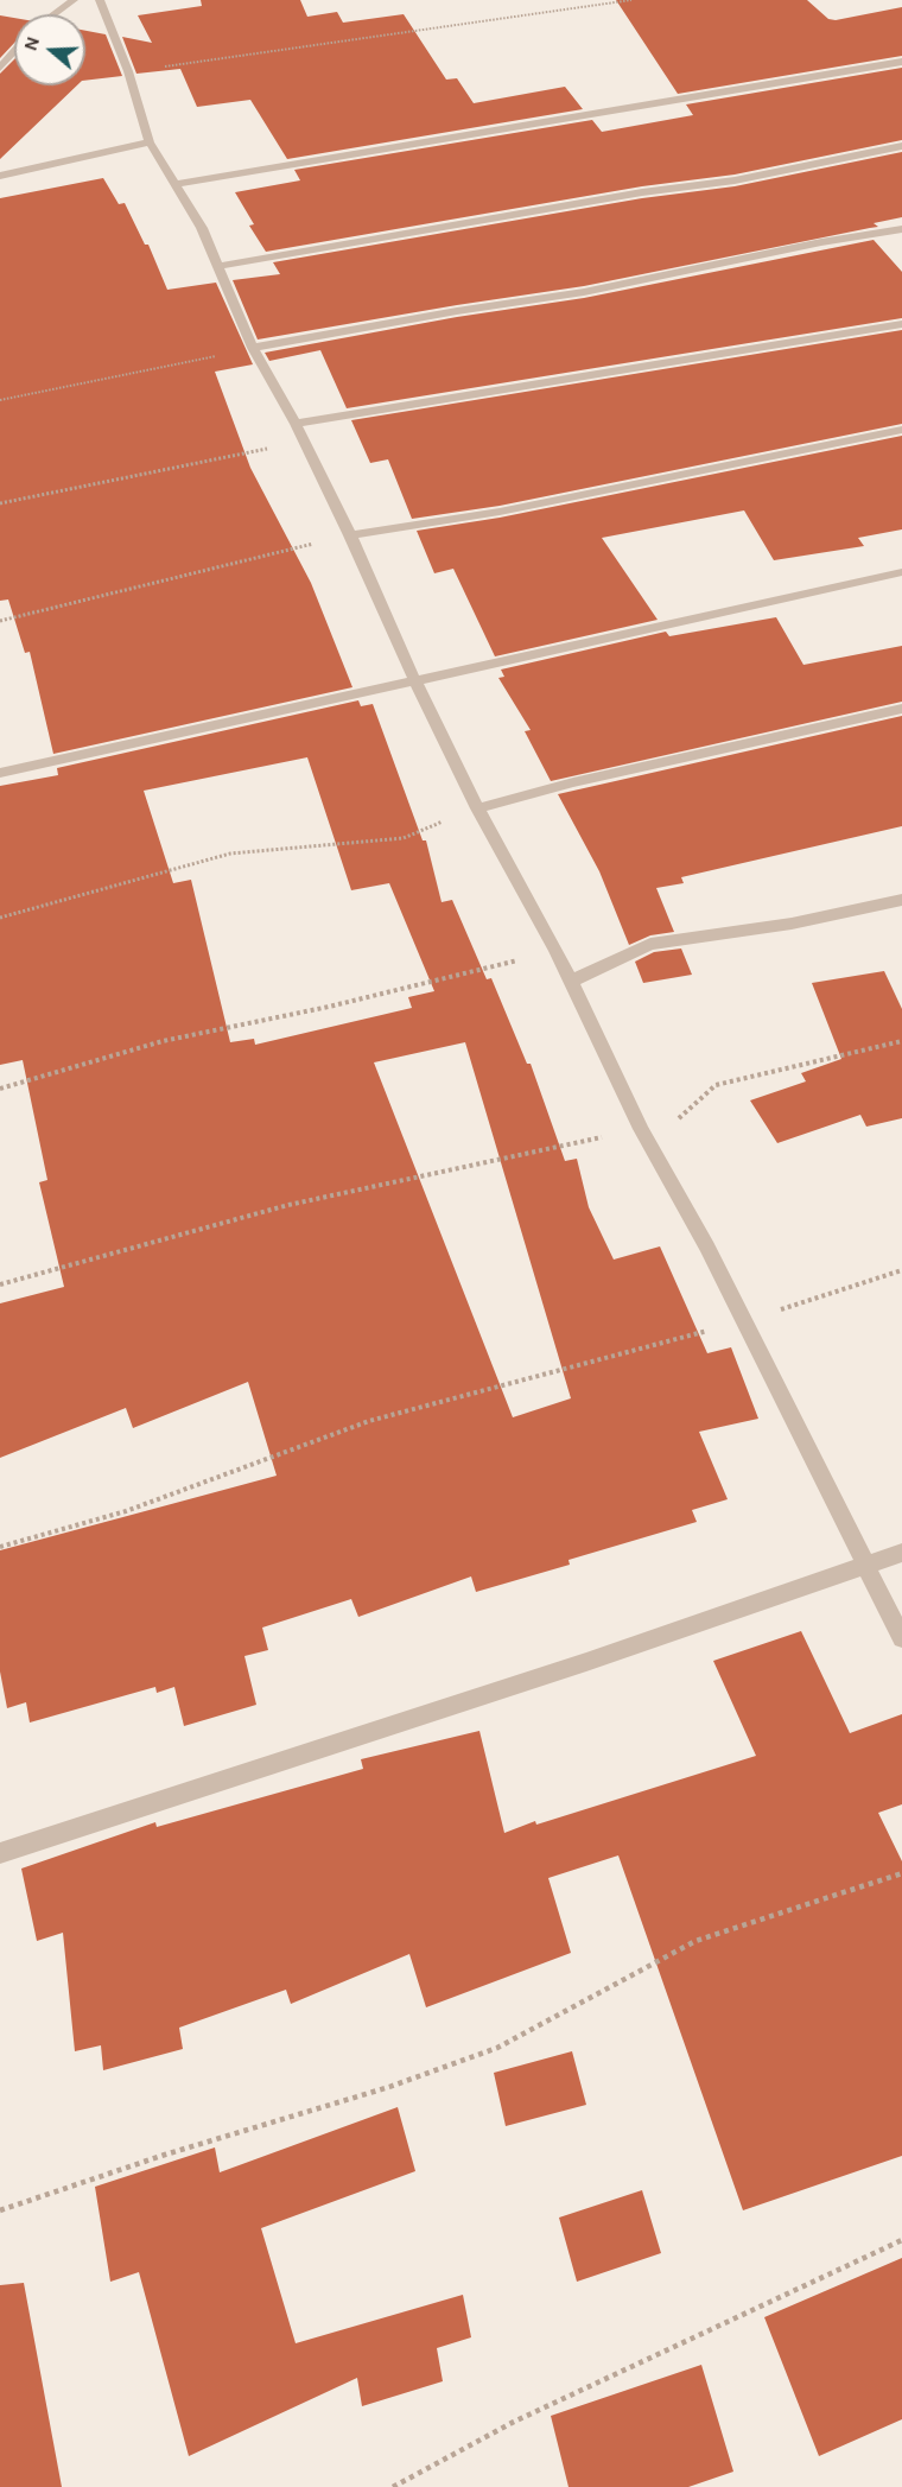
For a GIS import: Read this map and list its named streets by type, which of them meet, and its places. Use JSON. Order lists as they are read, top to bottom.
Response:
{
  "north": "left"
}
